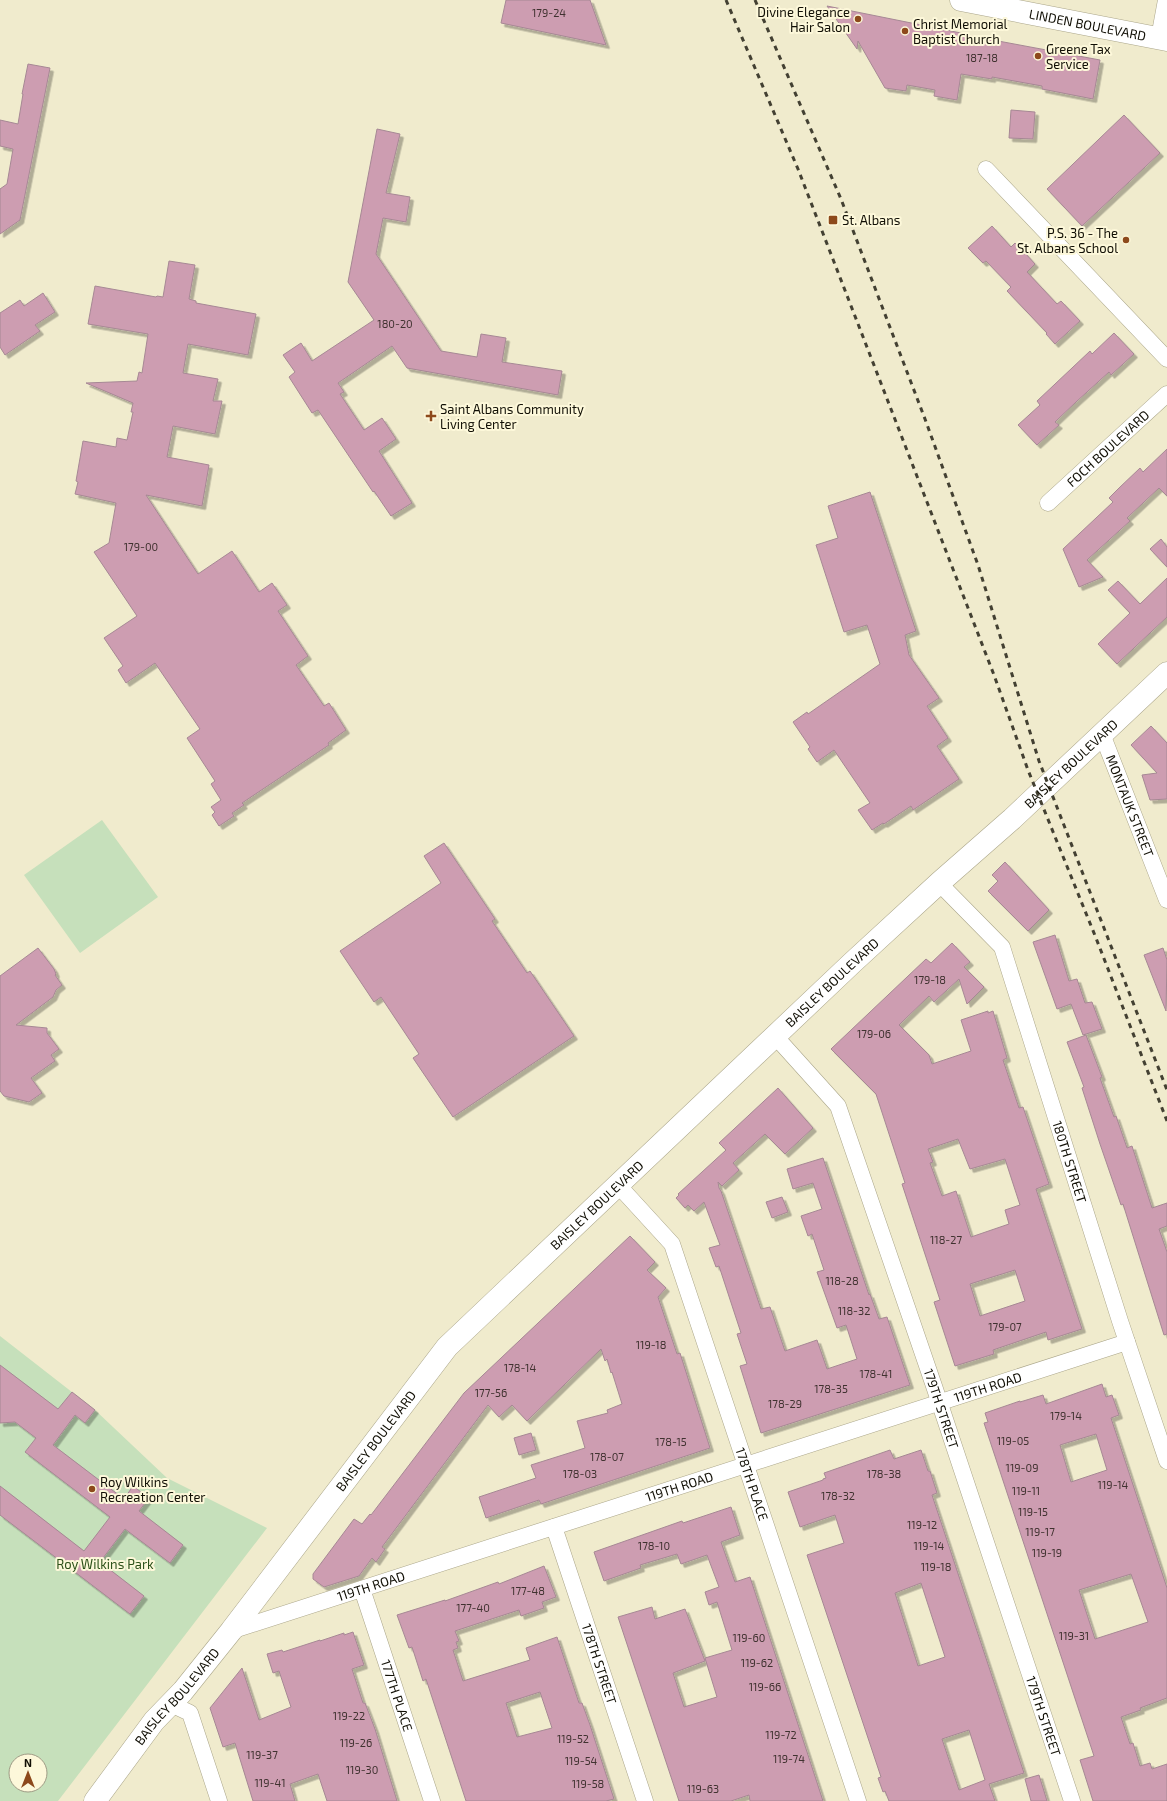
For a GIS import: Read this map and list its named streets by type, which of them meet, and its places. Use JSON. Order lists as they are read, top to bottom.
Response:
{
  "streets": {
    "street": [
      "LINDEN BOULEVARD",
      "FOCH BOULEVARD",
      "BAISLEY BOULEVARD",
      "MONTAUK STREET",
      "180TH STREET",
      "119TH ROAD",
      "179TH STREET",
      "178TH PLACE",
      "178TH STREET",
      "177TH PLACE"
    ]
  },
  "crossings": [
    ["BAISLEY BOULEVARD", "MONTAUK STREET"],
    ["BAISLEY BOULEVARD", "180TH STREET"],
    ["BAISLEY BOULEVARD", "119TH ROAD"],
    ["BAISLEY BOULEVARD", "179TH STREET"],
    ["BAISLEY BOULEVARD", "178TH PLACE"],
    ["180TH STREET", "119TH ROAD"],
    ["119TH ROAD", "179TH STREET"],
    ["119TH ROAD", "178TH PLACE"],
    ["119TH ROAD", "178TH STREET"],
    ["119TH ROAD", "177TH PLACE"]
  ],
  "parks": ["Roy Wilkins Park"],
  "places": {
    "other": [
      "Divine Elegance Hair Salon",
      "Christ Memorial Baptist Church",
      "Greene Tax Service",
      "P.S. 36 - The St. Albans School",
      "Roy Wilkins Recreation Center"
    ],
    "transit": ["St. Albans"],
    "health": ["Saint Albans Community Living Center"]
  },
  "house_numbers": [
    "179-24",
    "187-18",
    "180-20",
    "179-00",
    "179-18",
    "179-06",
    "118-27",
    "118-28",
    "118-32",
    "179-07",
    "119-18",
    "178-14",
    "178-41",
    "178-35",
    "177-56",
    "178-29",
    "179-14",
    "119-05",
    "178-15",
    "178-07",
    "119-09",
    "178-03",
    "178-38",
    "119-14",
    "119-11",
    "178-32",
    "119-15",
    "119-12",
    "119-17",
    "178-10",
    "119-14",
    "119-19",
    "119-18",
    "177-48",
    "177-40",
    "119-31",
    "119-60",
    "119-62",
    "119-66",
    "119-22",
    "119-72",
    "119-52",
    "119-26",
    "119-37",
    "119-74",
    "119-54",
    "119-30",
    "119-41",
    "119-58",
    "119-63"
  ],
  "north": "top"
}
